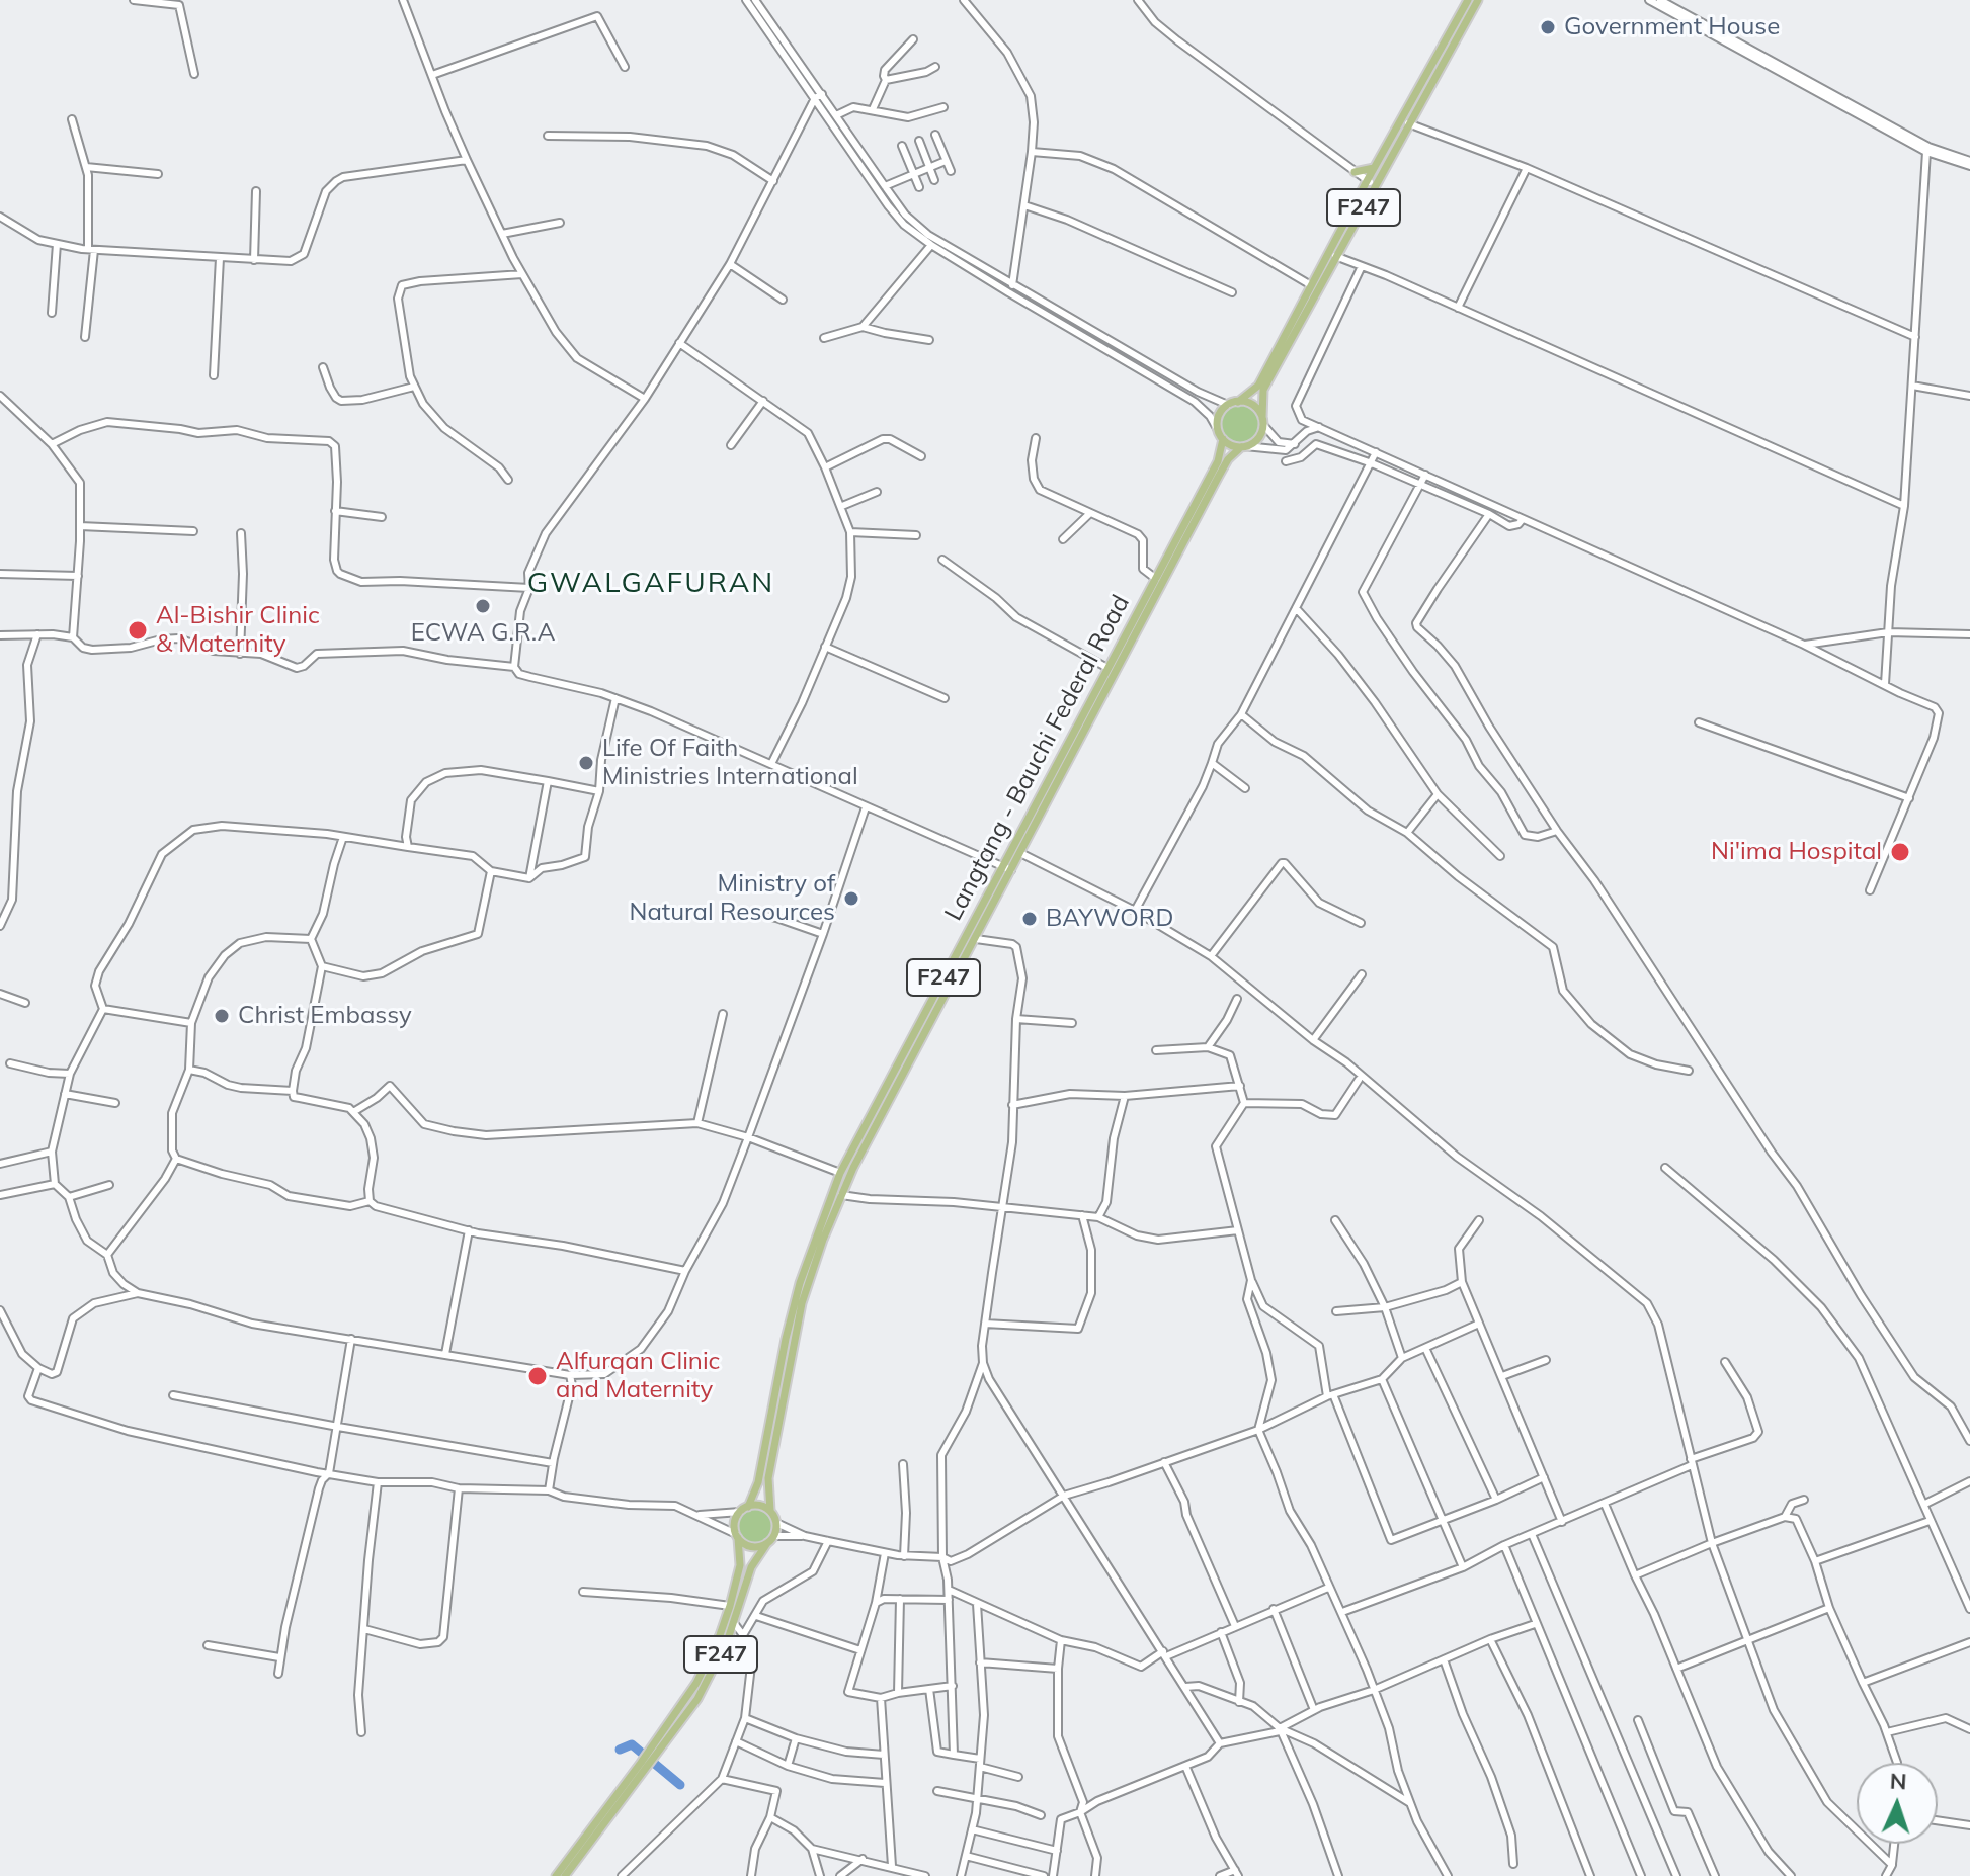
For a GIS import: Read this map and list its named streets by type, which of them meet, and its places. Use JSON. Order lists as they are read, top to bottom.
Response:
{
  "streets": {
    "main road": ["F247", "Langtang - Bauchi Federal Road"]
  },
  "crossings": [
    ["F247", "Langtang - Bauchi Federal Road"]
  ],
  "districts": ["GWALGAFURAN"],
  "places": [
    "Government House",
    "ECWA G.R.A",
    "Al-Bishir Clinic & Maternity",
    "Life Of Faith Ministries International",
    "Ni'ima Hospital",
    "Ministry of Natural Resources",
    "BAYWORD",
    "Christ Embassy",
    "Alfurqan Clinic and Maternity"
  ],
  "north": "top"
}
